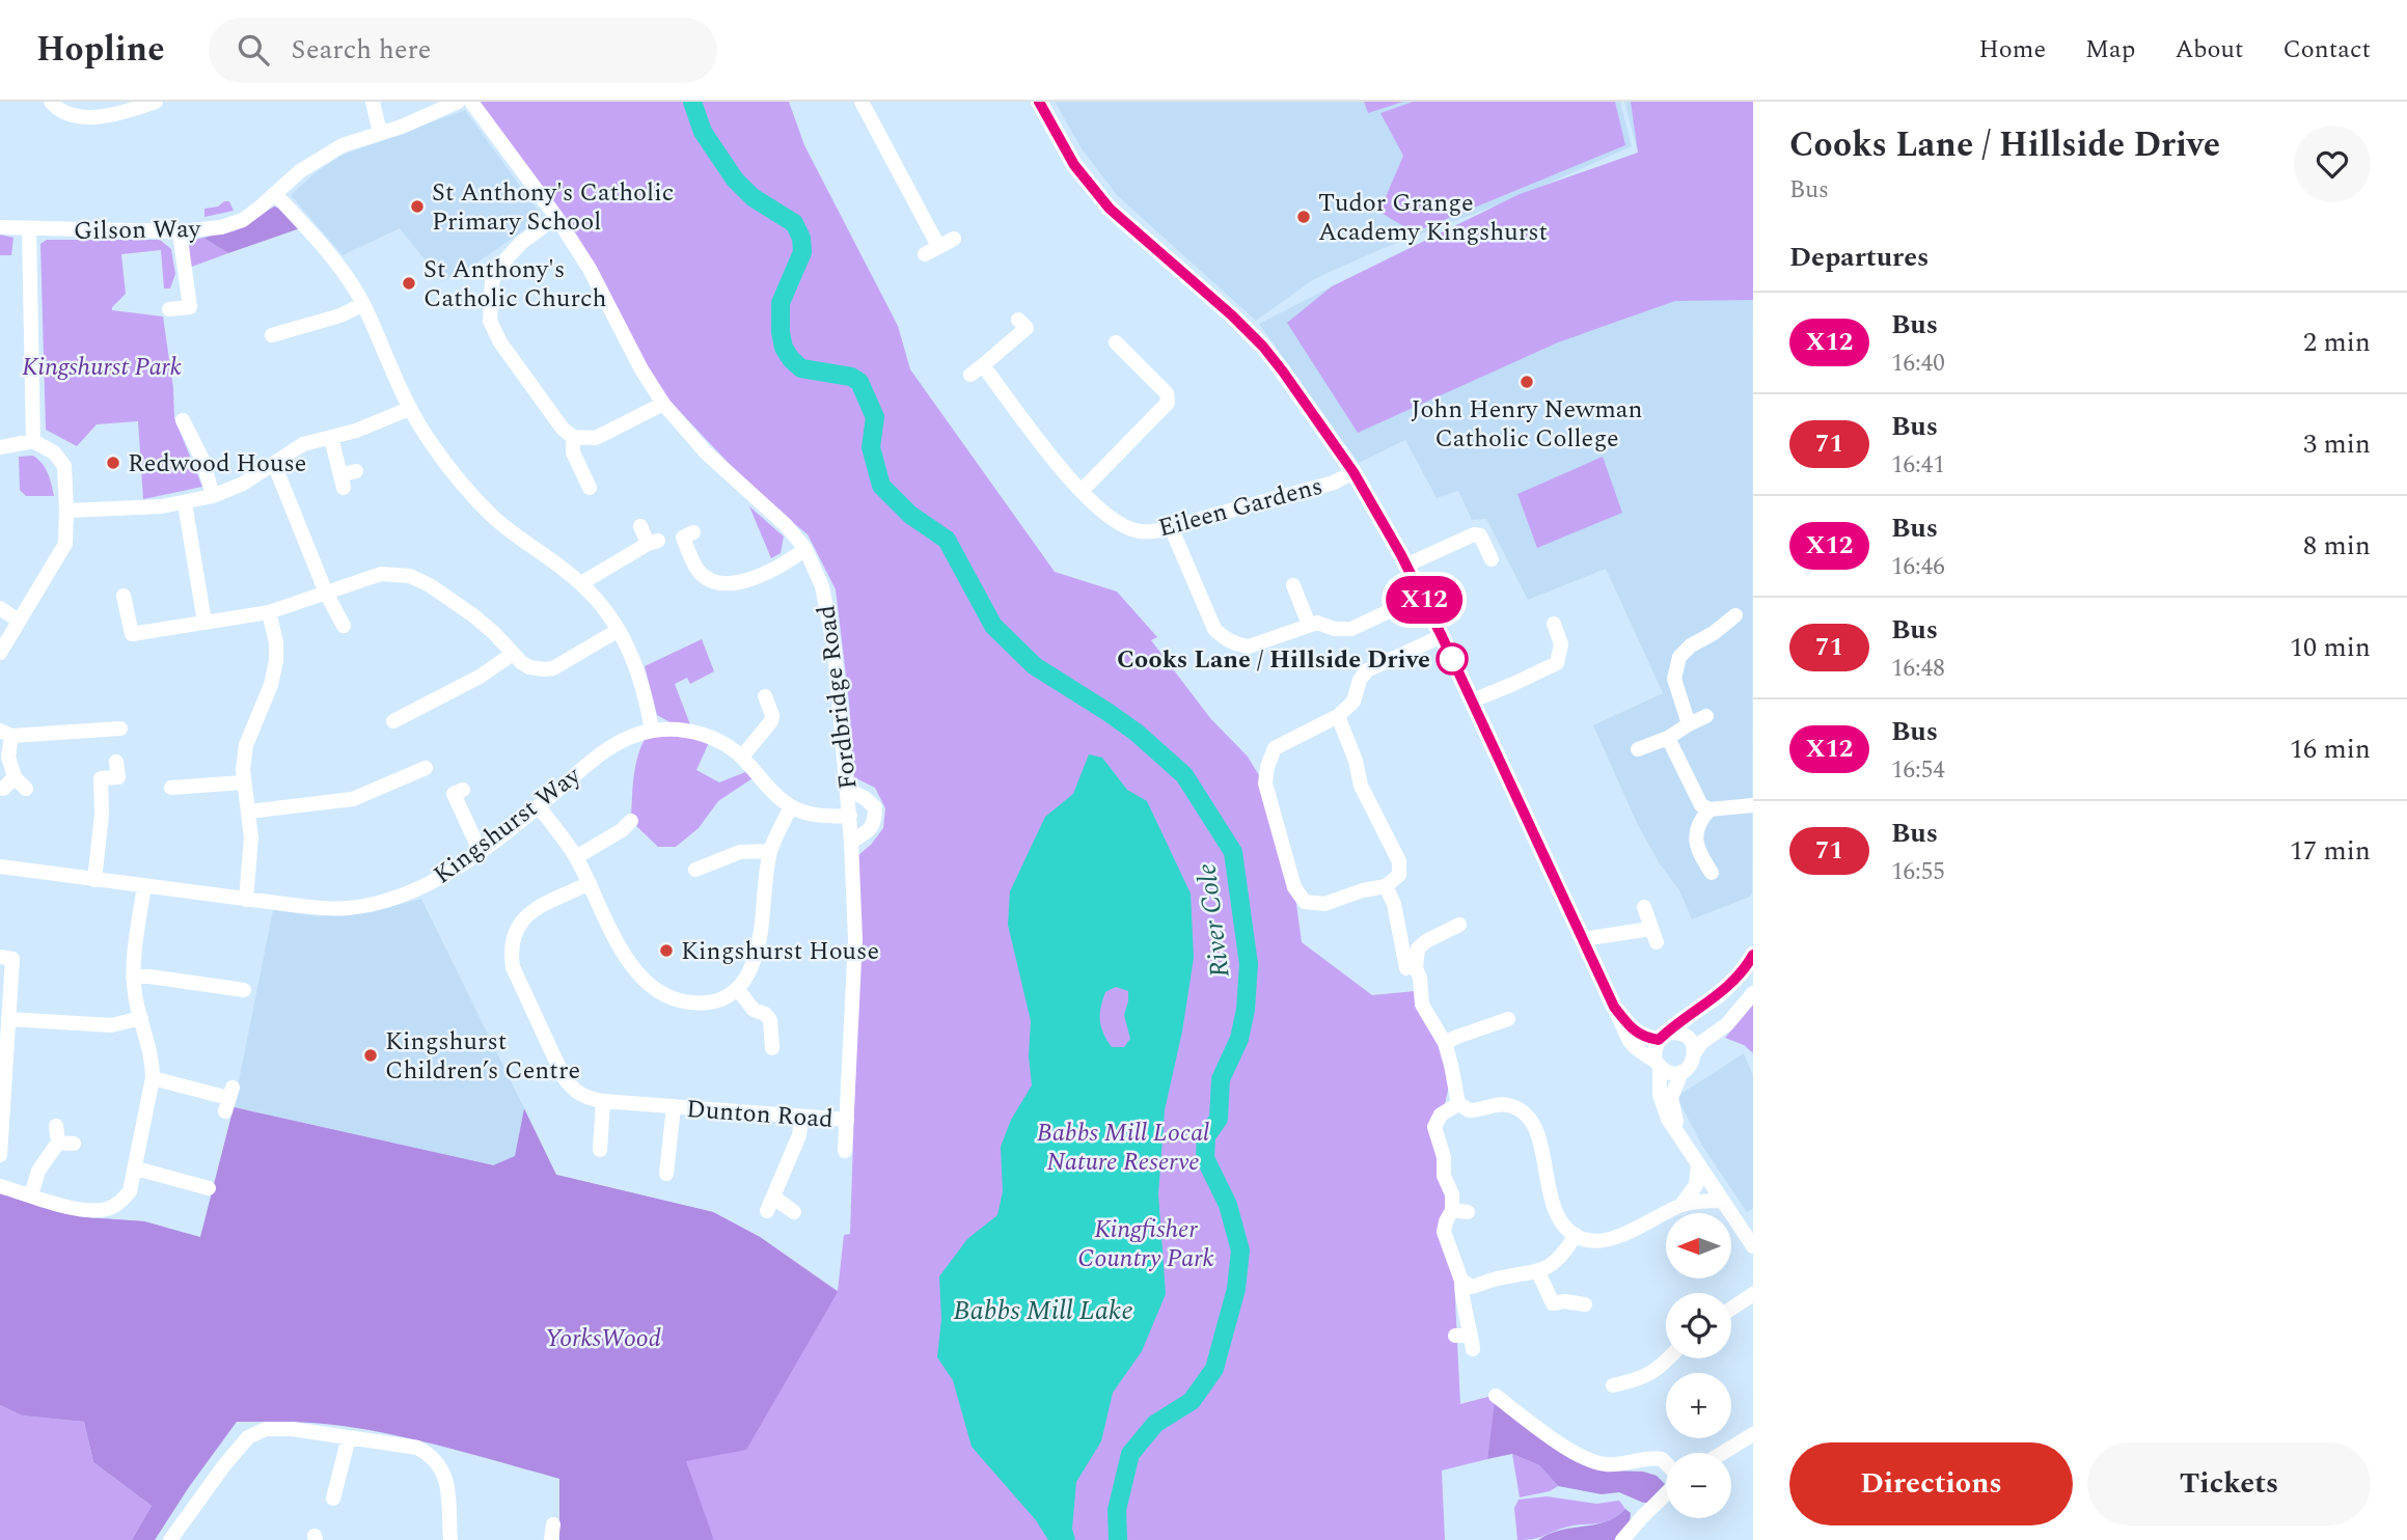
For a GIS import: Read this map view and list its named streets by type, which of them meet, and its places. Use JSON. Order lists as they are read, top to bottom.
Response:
{
  "streets": {
    "street": [
      "Gilson Way",
      "Eileen Gardens",
      "Fordbridge Road",
      "Kingshurst Way",
      "Dunton Road"
    ]
  },
  "crossings": [
    ["Fordbridge Road", "Kingshurst Way"],
    ["Fordbridge Road", "Dunton Road"]
  ],
  "water": ["River Cole", "Babbs Mill Lake"],
  "parks": [
    "Kingshurst Park",
    "Babbs Mill Local Nature Reserve",
    "Kingfisher Country Park",
    "YorksWood"
  ],
  "places": [
    "St Anthony's Catholic Primary School",
    "Tudor Grange Academy Kingshurst",
    "St Anthony's Catholic Church",
    "John Henry Newman Catholic College",
    "Redwood House",
    "Cooks Lane / Hillside Drive",
    "Kingshurst House",
    "Kingshurst Children’s Centre"
  ],
  "lines": ["bus line X12"],
  "north": "left",
  "page": {
    "header": "Hopline",
    "search": "Search here",
    "nav": [
      "Home",
      "Map",
      "About",
      "Contact"
    ],
    "on_map": "X12",
    "heading": [
      ["Cooks Lane / Hillside Drive", "Bus"],
      "Departures"
    ],
    "list": [
      {
        "mark": "X12",
        "name": "Bus",
        "note": "16:40",
        "value": "2 min"
      },
      {
        "mark": "71",
        "name": "Bus",
        "note": "16:41",
        "value": "3 min"
      },
      {
        "mark": "X12",
        "name": "Bus",
        "note": "16:46",
        "value": "8 min"
      },
      {
        "mark": "71",
        "name": "Bus",
        "note": "16:48",
        "value": "10 min"
      },
      {
        "mark": "X12",
        "name": "Bus",
        "note": "16:54",
        "value": "16 min"
      },
      {
        "mark": "71",
        "name": "Bus",
        "note": "16:55",
        "value": "17 min"
      }
    ],
    "map_buttons": ["+", "−"],
    "buttons": ["Directions", "Tickets"]
  }
}
